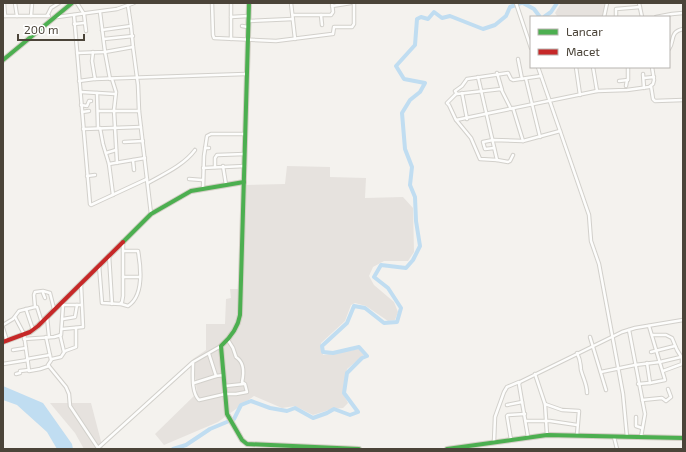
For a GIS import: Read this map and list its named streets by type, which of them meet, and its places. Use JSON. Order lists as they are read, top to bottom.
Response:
{
  "legend": ["Lancar", "Macet"],
  "scale_bar": "200 m"
}
